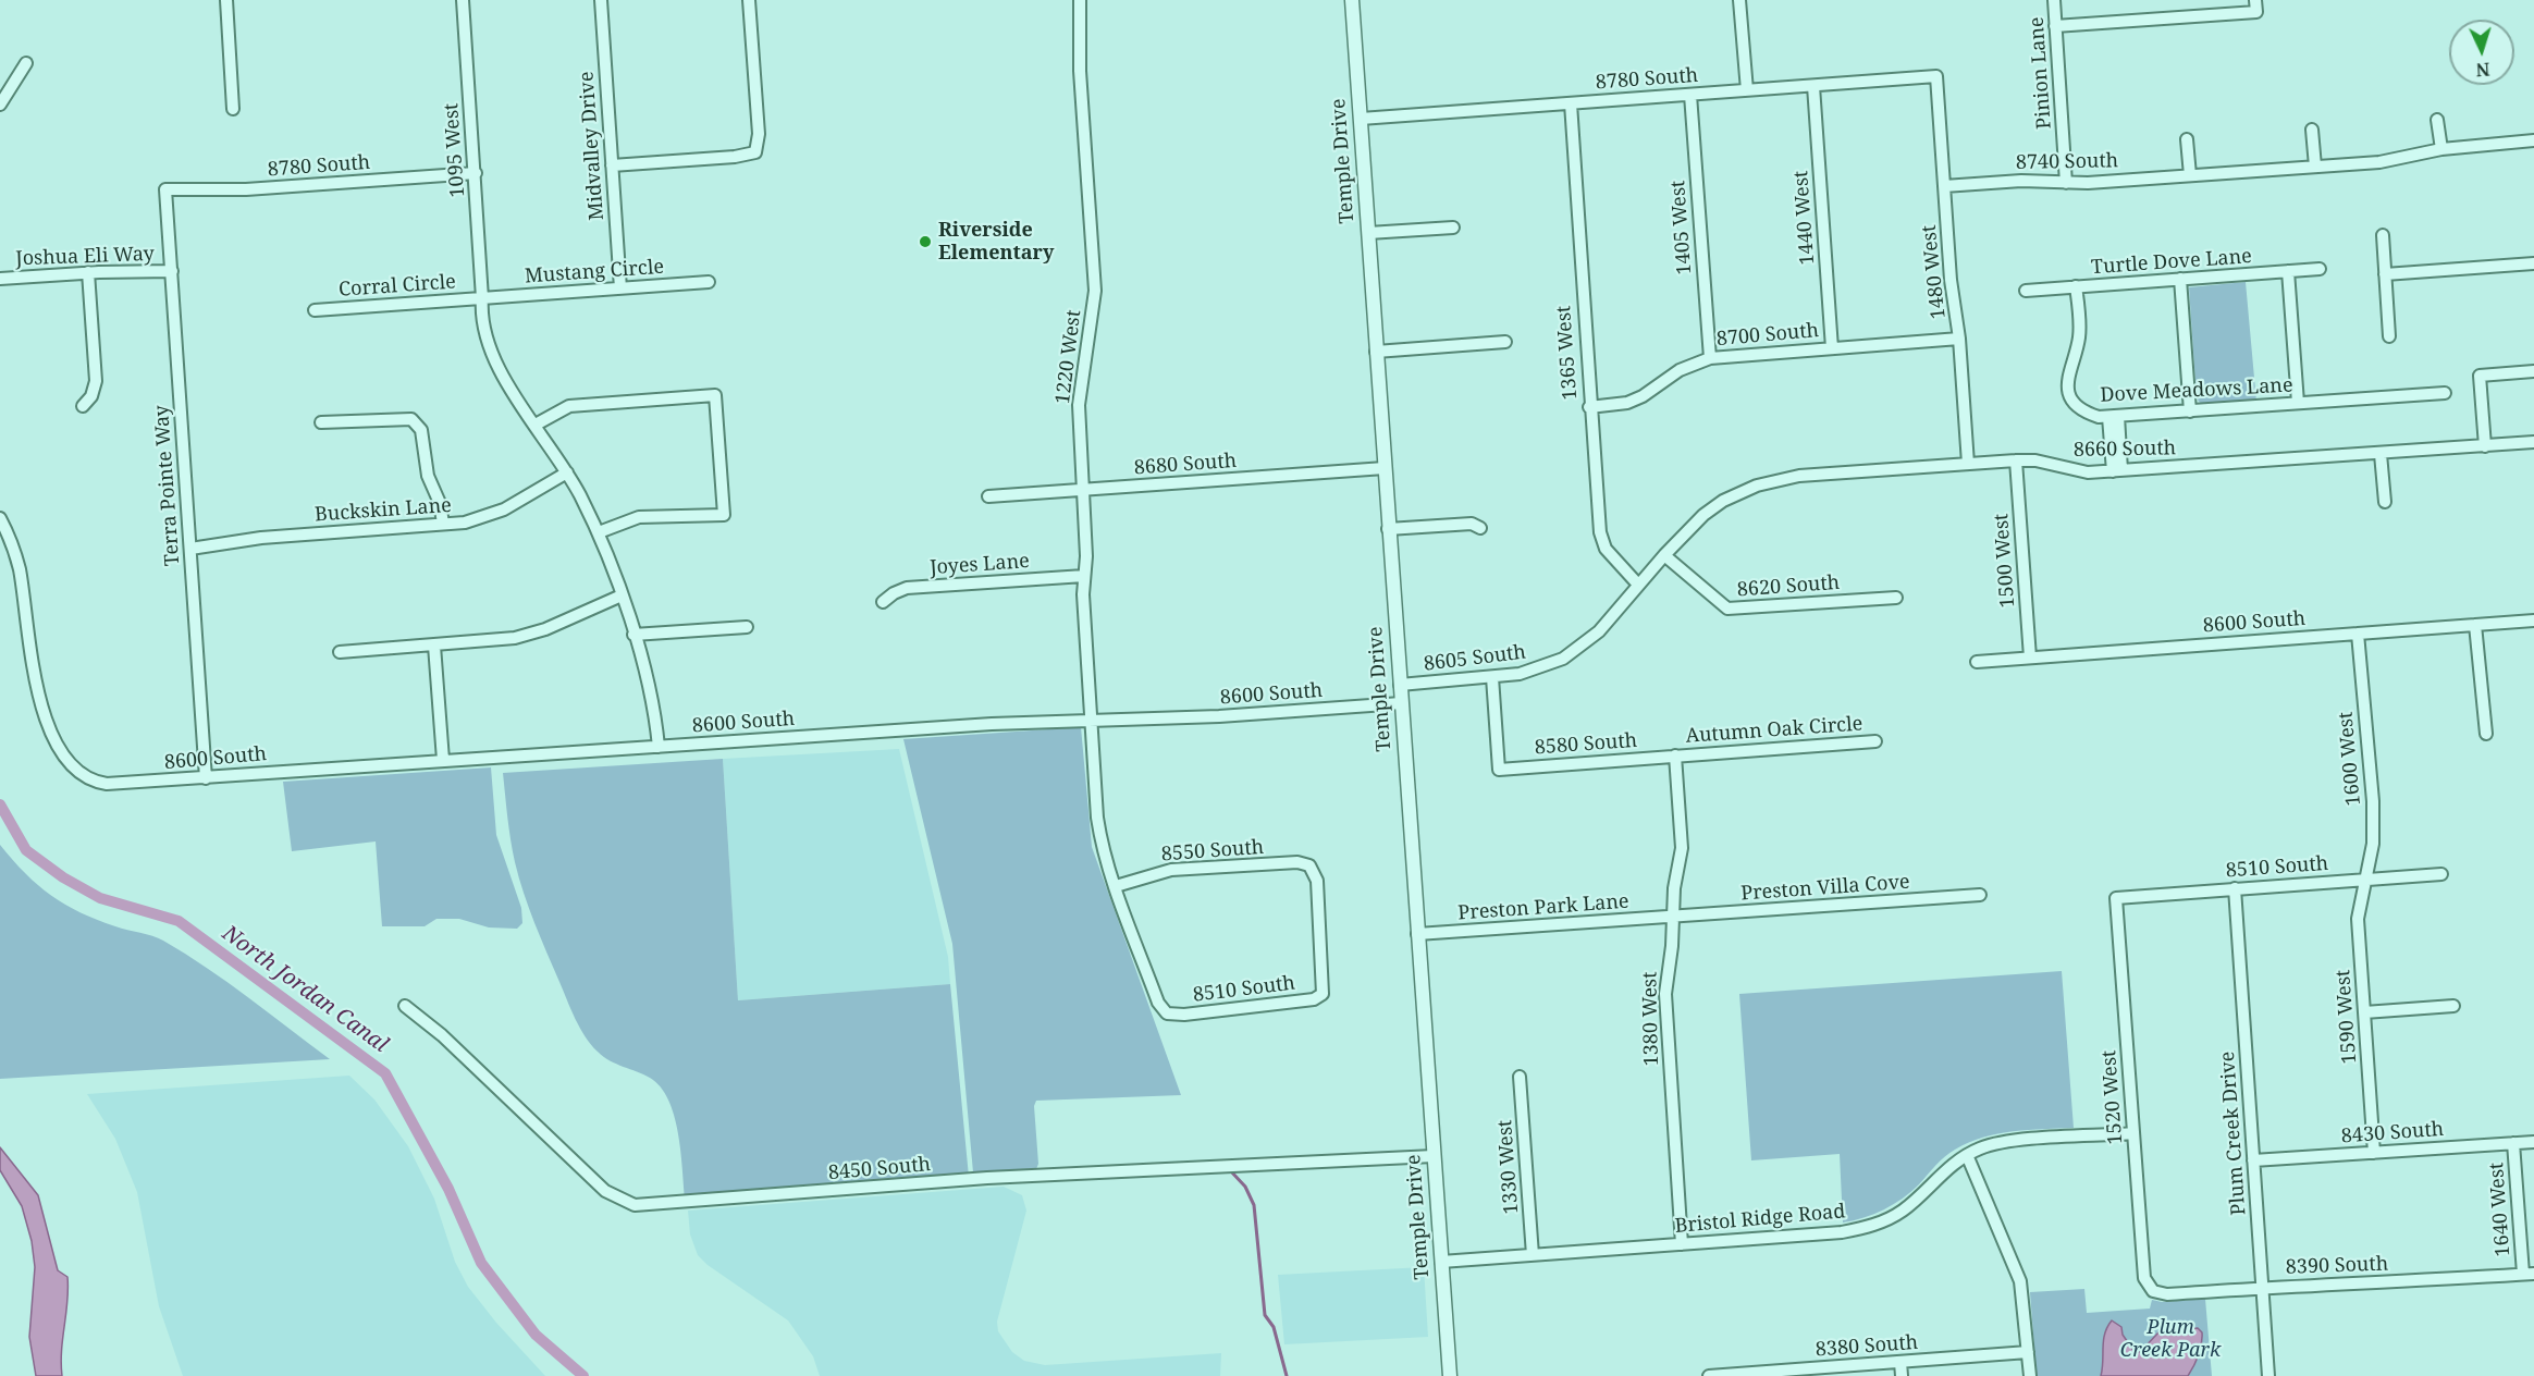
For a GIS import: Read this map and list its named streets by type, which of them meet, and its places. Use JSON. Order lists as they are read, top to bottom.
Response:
{
  "streets": {
    "street": [
      "Pinion Lane",
      "8780 South",
      "Midvalley Drive",
      "1095 West",
      "Temple Drive",
      "8740 South",
      "1440 West",
      "1405 West",
      "Joshua Eli Way",
      "Turtle Dove Lane",
      "Mustang Circle",
      "1480 West",
      "Corral Circle",
      "8700 South",
      "1365 West",
      "1220 West",
      "Dove Meadows Lane",
      "8660 South",
      "8680 South",
      "Terra Pointe Way",
      "Buckskin Lane",
      "1500 West",
      "Joyes Lane",
      "8620 South",
      "8600 South",
      "8605 South",
      "Autumn Oak Circle",
      "8580 South",
      "1600 West",
      "8550 South",
      "8510 South",
      "Preston Villa Cove",
      "Preston Park Lane",
      "1590 West",
      "1380 West",
      "1520 West",
      "Plum Creek Drive",
      "8430 South",
      "1330 West",
      "8450 South",
      "1640 West",
      "Bristol Ridge Road",
      "8390 South",
      "8380 South"
    ]
  },
  "crossings": [
    ["Pinion Lane", "8740 South"],
    ["8780 South", "1095 West"],
    ["8780 South", "Temple Drive"],
    ["8780 South", "1440 West"],
    ["8780 South", "1405 West"],
    ["8780 South", "1480 West"],
    ["8780 South", "1365 West"],
    ["8780 South", "Terra Pointe Way"],
    ["Midvalley Drive", "Mustang Circle"],
    ["1095 West", "Mustang Circle"],
    ["1095 West", "Corral Circle"],
    ["1095 West", "Buckskin Lane"],
    ["1095 West", "8600 South"],
    ["Temple Drive", "8680 South"],
    ["Temple Drive", "8600 South"],
    ["Temple Drive", "8605 South"],
    ["Temple Drive", "Preston Park Lane"],
    ["Temple Drive", "8450 South"],
    ["Temple Drive", "Bristol Ridge Road"],
    ["8740 South", "1480 West"],
    ["1440 West", "8700 South"],
    ["1405 West", "8700 South"],
    ["Joshua Eli Way", "Terra Pointe Way"],
    ["Turtle Dove Lane", "Dove Meadows Lane"],
    ["Mustang Circle", "Corral Circle"],
    ["1480 West", "8700 South"],
    ["1480 West", "8660 South"],
    ["8700 South", "1365 West"],
    ["1365 West", "8605 South"],
    ["1220 West", "8680 South"],
    ["1220 West", "Joyes Lane"],
    ["1220 West", "8600 South"],
    ["1220 West", "8550 South"],
    ["1220 West", "8510 South"],
    ["8660 South", "1500 West"],
    ["8660 South", "8620 South"],
    ["8660 South", "8605 South"],
    ["Terra Pointe Way", "Buckskin Lane"],
    ["Terra Pointe Way", "8600 South"],
    ["1500 West", "8600 South"],
    ["8620 South", "8605 South"],
    ["8600 South", "1600 West"],
    ["8605 South", "8580 South"],
    ["Autumn Oak Circle", "8580 South"],
    ["Autumn Oak Circle", "1380 West"],
    ["8580 South", "1380 West"],
    ["1600 West", "8510 South"],
    ["1600 West", "1590 West"],
    ["8550 South", "8510 South"],
    ["8510 South", "1590 West"],
    ["8510 South", "1520 West"],
    ["8510 South", "Plum Creek Drive"],
    ["Preston Villa Cove", "Preston Park Lane"],
    ["Preston Villa Cove", "1380 West"],
    ["Preston Park Lane", "1380 West"],
    ["1590 West", "8430 South"],
    ["1380 West", "Bristol Ridge Road"],
    ["1520 West", "Bristol Ridge Road"],
    ["1520 West", "8390 South"],
    ["Plum Creek Drive", "8430 South"],
    ["Plum Creek Drive", "8390 South"],
    ["8430 South", "1640 West"],
    ["1330 West", "Bristol Ridge Road"],
    ["1640 West", "8390 South"]
  ],
  "water": ["North Jordan Canal"],
  "parks": ["Plum Creek Park"],
  "places": ["Riverside Elementary"],
  "north": "bottom"
}
